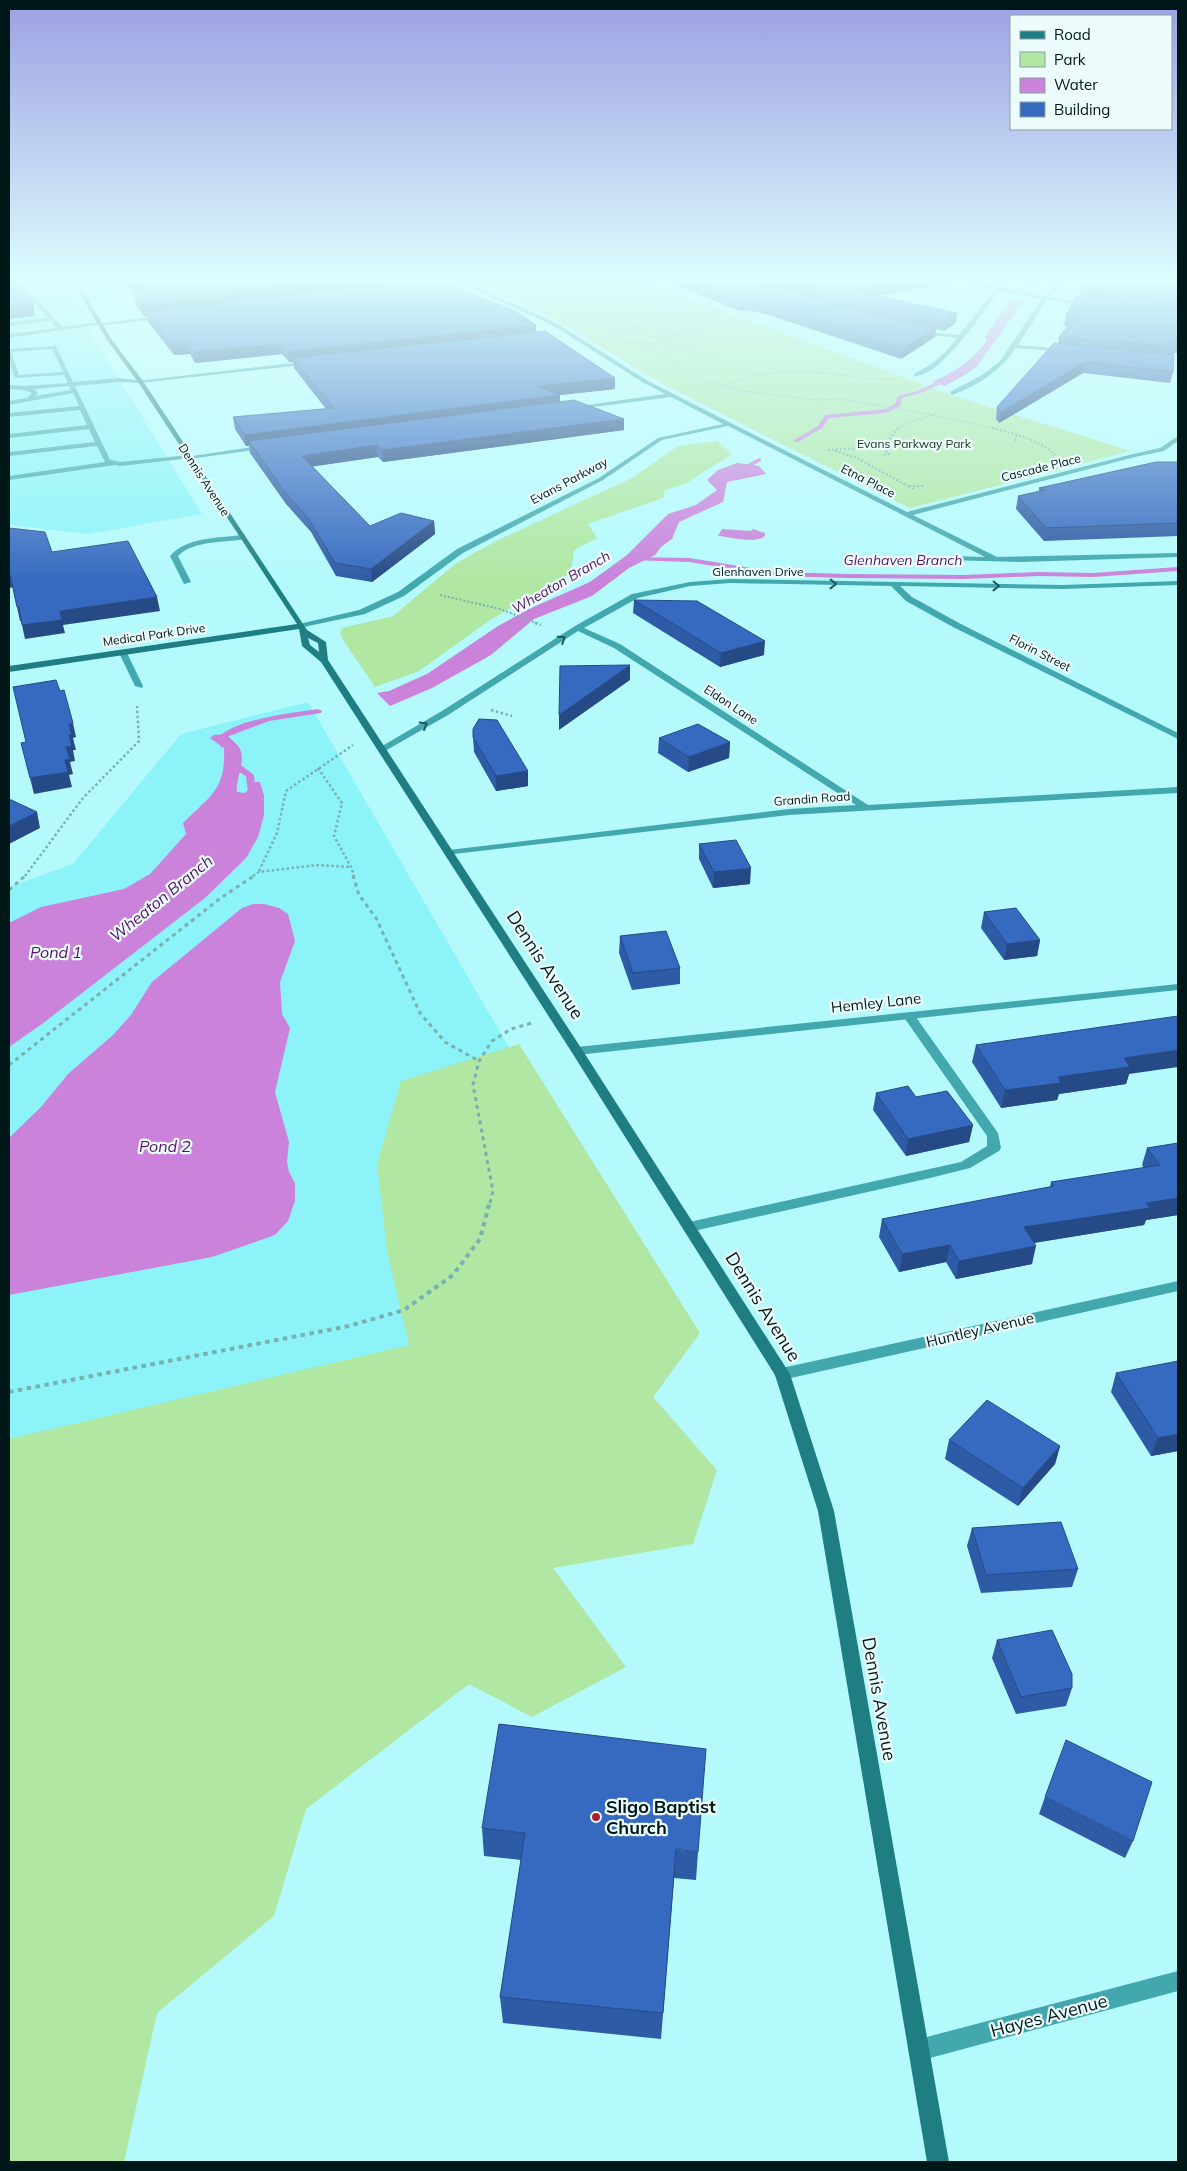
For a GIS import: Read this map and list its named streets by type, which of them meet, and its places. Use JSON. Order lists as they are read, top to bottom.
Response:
{
  "streets": {
    "street": [
      "Cascade Place",
      "Dennis Avenue",
      "Evans Parkway",
      "Etna Place",
      "Glenhaven Drive",
      "Medical Park Drive",
      "Florin Street",
      "Eldon Lane",
      "Grandin Road",
      "Hemley Lane",
      "Huntley Avenue",
      "Hayes Avenue"
    ]
  },
  "crossings": [
    ["Cascade Place", "Etna Place"],
    ["Dennis Avenue", "Evans Parkway"],
    ["Dennis Avenue", "Glenhaven Drive"],
    ["Dennis Avenue", "Medical Park Drive"],
    ["Dennis Avenue", "Grandin Road"],
    ["Dennis Avenue", "Hemley Lane"],
    ["Dennis Avenue", "Huntley Avenue"],
    ["Dennis Avenue", "Hayes Avenue"],
    ["Evans Parkway", "Etna Place"],
    ["Evans Parkway", "Medical Park Drive"],
    ["Glenhaven Drive", "Florin Street"],
    ["Glenhaven Drive", "Eldon Lane"],
    ["Eldon Lane", "Grandin Road"]
  ],
  "one_way": ["Glenhaven Drive"],
  "water": [
    "Glenhaven Branch",
    "Wheaton Branch",
    "Pond 1",
    "Pond 2"
  ],
  "parks": ["Evans Parkway Park"],
  "places": ["Sligo Baptist Church"],
  "legend": [
    "Road",
    "Park",
    "Water",
    "Building"
  ]
}
